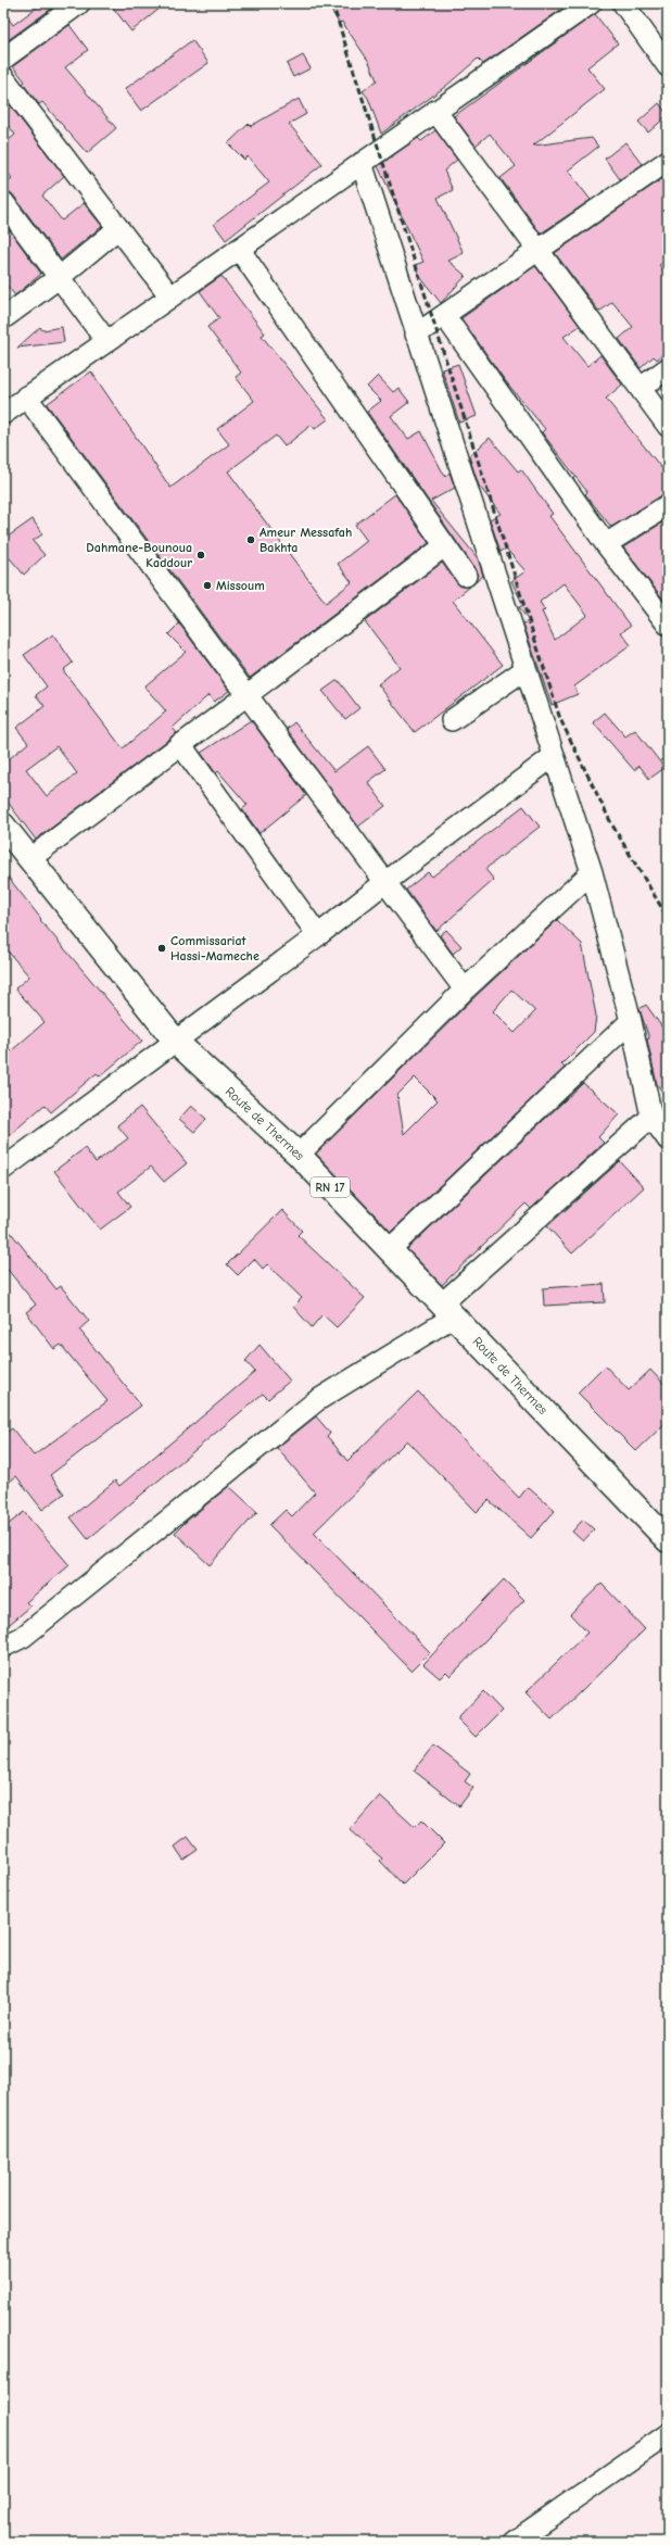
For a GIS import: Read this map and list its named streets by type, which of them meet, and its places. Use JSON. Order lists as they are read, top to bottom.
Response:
{
  "streets": {
    "main road": ["Route de Thermes", "RN 17"]
  },
  "places": [
    "Ameur Messafah Bakhta",
    "Dahmane-Bounoua Kaddour",
    "Missoum",
    "Commissariat Hassi-Mameche"
  ]
}
